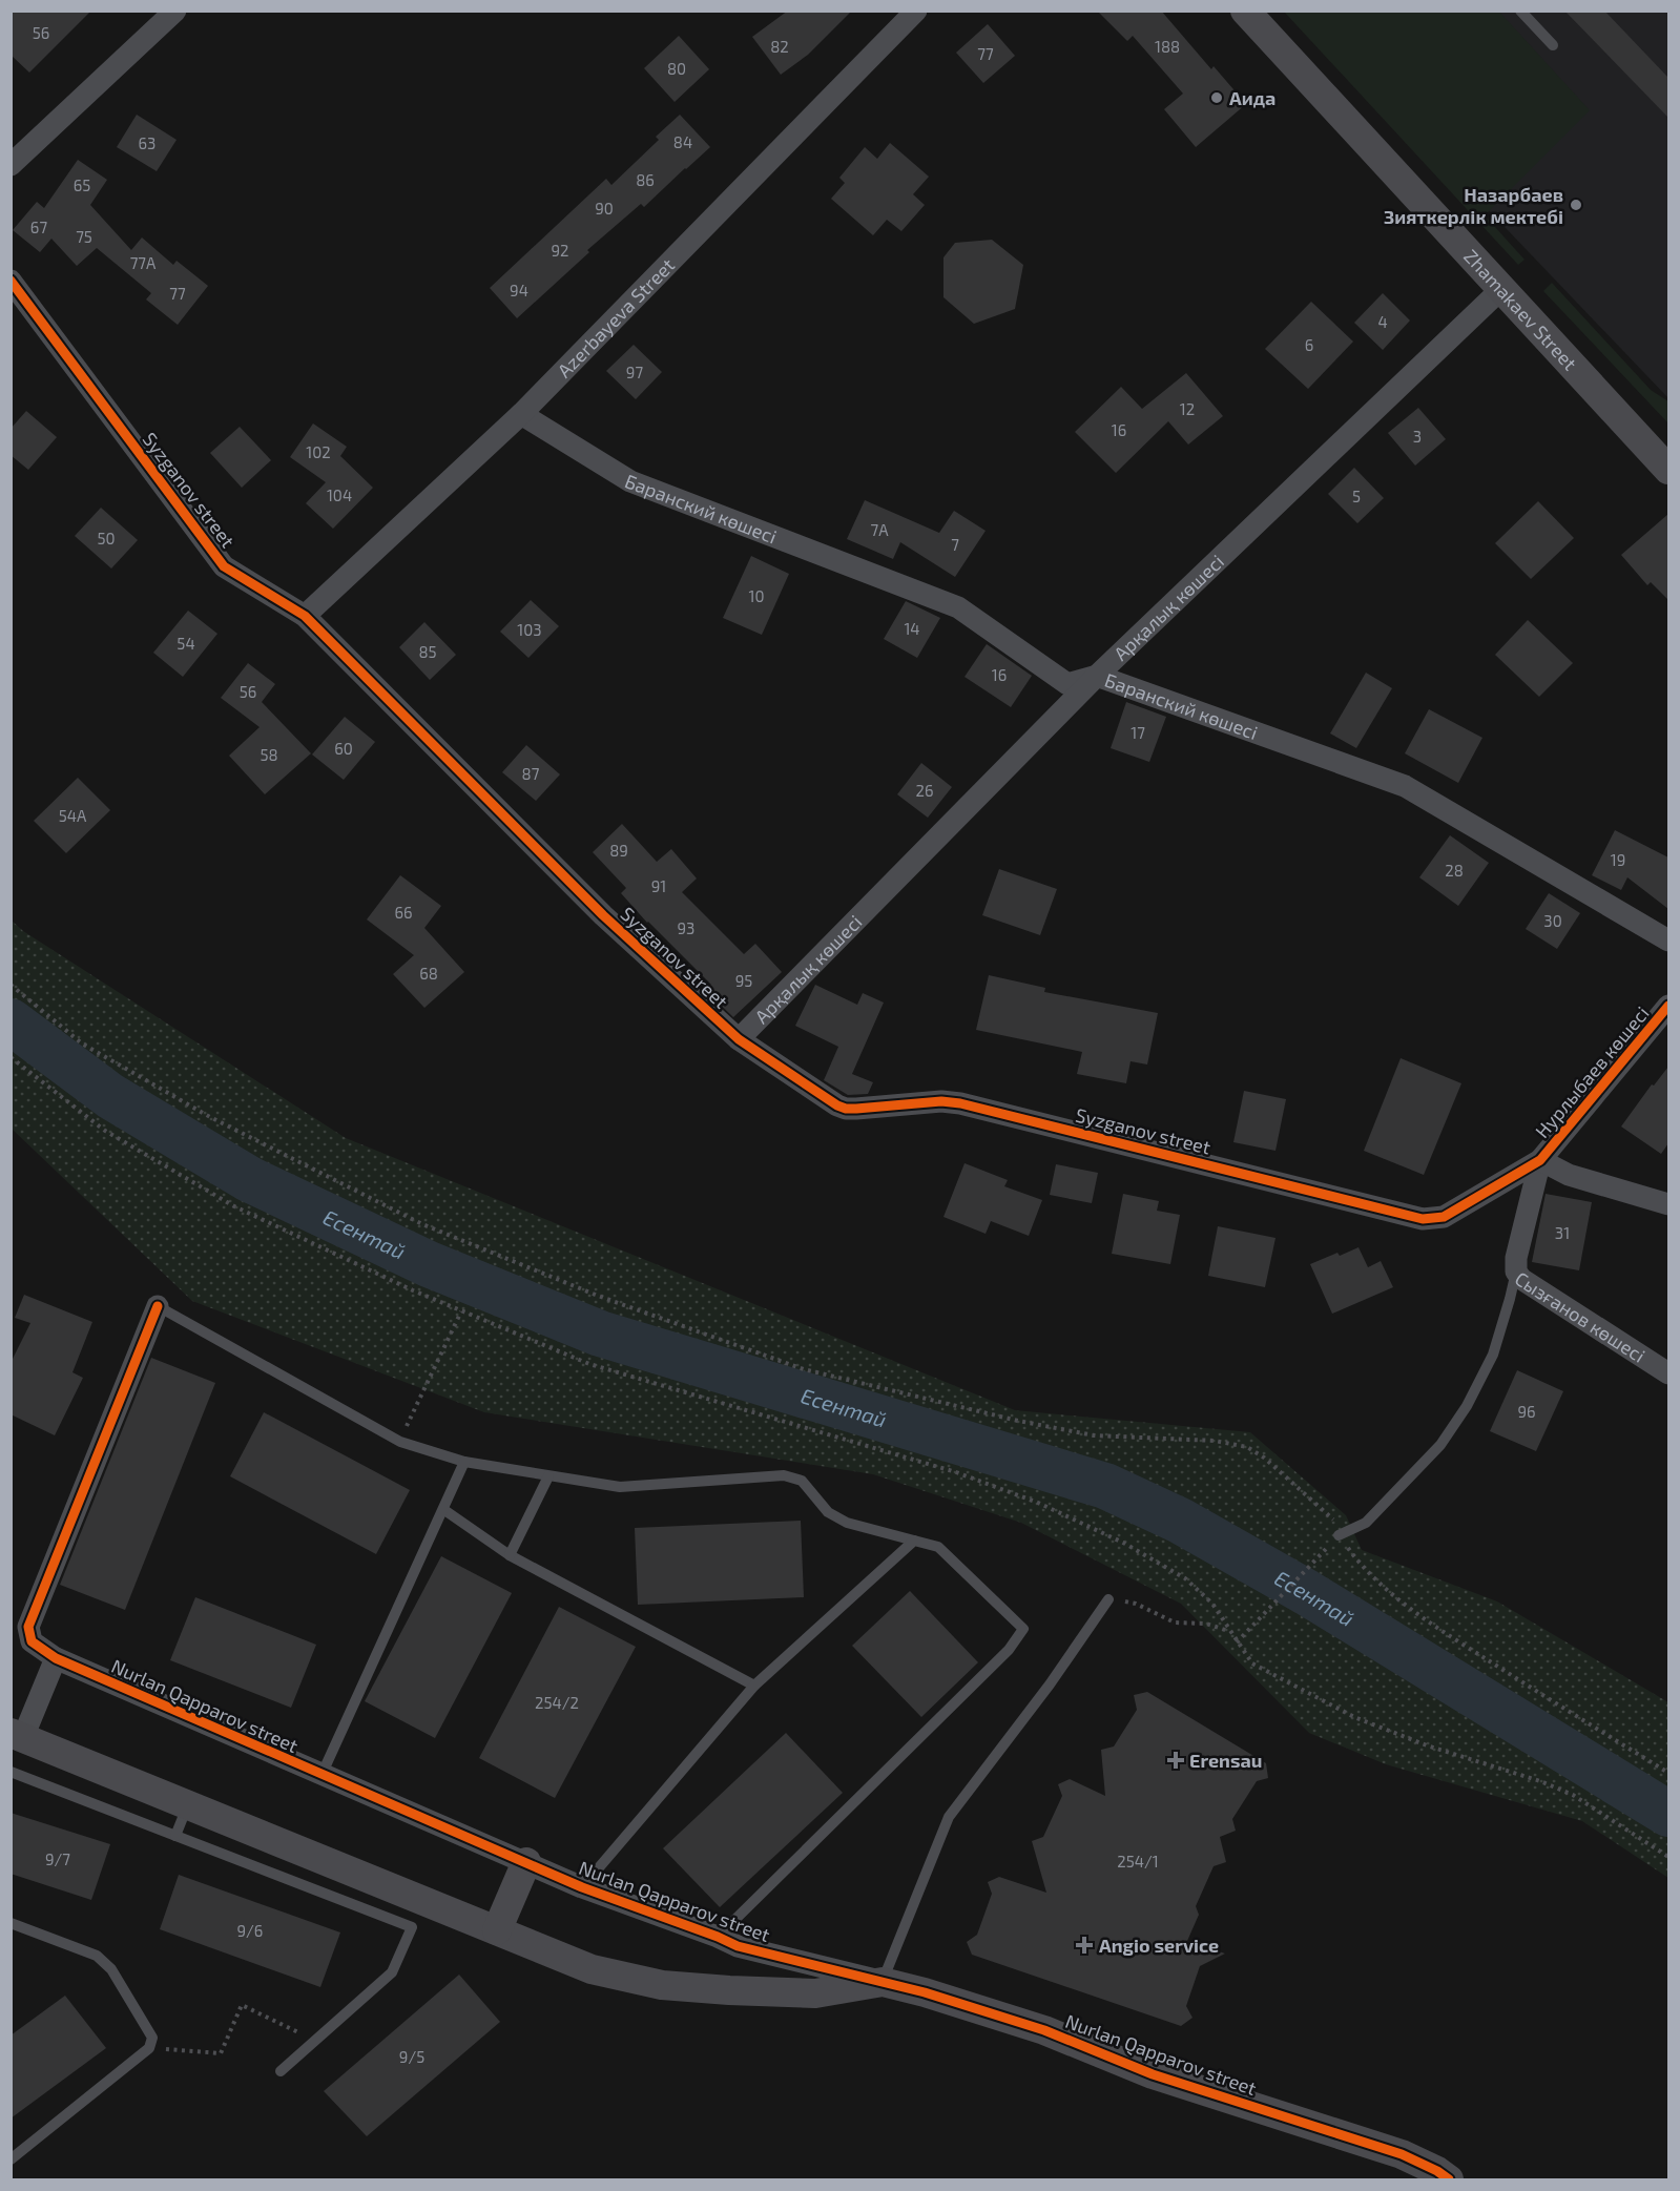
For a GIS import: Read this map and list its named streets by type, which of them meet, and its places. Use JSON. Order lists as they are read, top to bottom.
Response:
{
  "streets": {
    "street": [
      "Zhamakaev Street",
      "Azerbayeva Street",
      "Syzganov street",
      "Баранский көшесі",
      "Арқалық көшесі",
      "Нурлыбаев көшесі",
      "Сызғанов көшесі",
      "Nurlan Qapparov street"
    ]
  },
  "crossings": [
    ["Zhamakaev Street", "Арқалық көшесі"],
    ["Azerbayeva Street", "Syzganov street"],
    ["Azerbayeva Street", "Баранский көшесі"],
    ["Syzganov street", "Арқалық көшесі"],
    ["Syzganov street", "Нурлыбаев көшесі"],
    ["Syzganov street", "Сызғанов көшесі"],
    ["Баранский көшесі", "Арқалық көшесі"],
    ["Нурлыбаев көшесі", "Сызғанов көшесі"]
  ],
  "water": ["Есентай"],
  "places": {
    "other": ["Аида", "Назарбаев Зияткерлік мектебі"],
    "health": ["Erensau", "Angio service"]
  },
  "house_numbers": [
    "56",
    "82",
    "188",
    "77",
    "80",
    "84",
    "63",
    "86",
    "65",
    "90",
    "67",
    "75",
    "92",
    "77А",
    "94",
    "77",
    "4",
    "6",
    "97",
    "12",
    "16",
    "3",
    "102",
    "104",
    "5",
    "7А",
    "50",
    "7",
    "10",
    "14",
    "103",
    "54",
    "85",
    "16",
    "56",
    "17",
    "60",
    "58",
    "87",
    "26",
    "54А",
    "89",
    "19",
    "28",
    "91",
    "66",
    "30",
    "93",
    "68",
    "95",
    "31",
    "96",
    "254/2",
    "9/7",
    "254/1",
    "9/6",
    "9/5"
  ]
}
